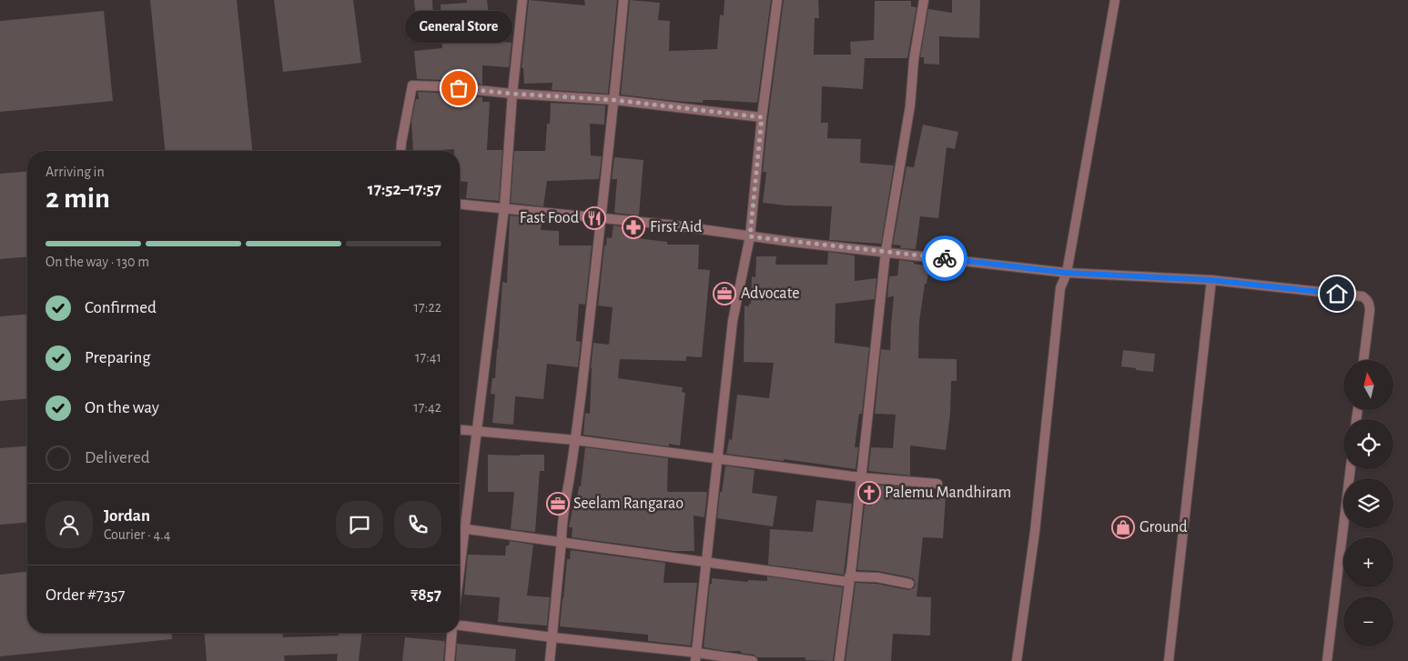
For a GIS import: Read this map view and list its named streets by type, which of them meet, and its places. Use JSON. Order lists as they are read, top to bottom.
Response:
{
  "places": {
    "other": ["General Store"],
    "restaurant": ["Fast Food"],
    "pharmacy": ["First Aid"],
    "office": ["Advocate", "Seelam Rangarao"],
    "church": ["Palemu Mandhiram"],
    "shop": ["Ground"]
  },
  "north": "top",
  "page": {
    "bubble": "General Store",
    "heading": ["2 min", "Arriving in", "17:52–17:57"],
    "panel": [
      "Jordan",
      "Courier · 4.4",
      "Order #7357",
      "₹857"
    ],
    "bar": "On the way · 130 m",
    "list": [
      ["Confirmed", "17:22"],
      ["Preparing", "17:41"],
      ["On the way", "17:42"],
      "Delivered"
    ],
    "map_buttons": ["+", "−"]
  }
}
